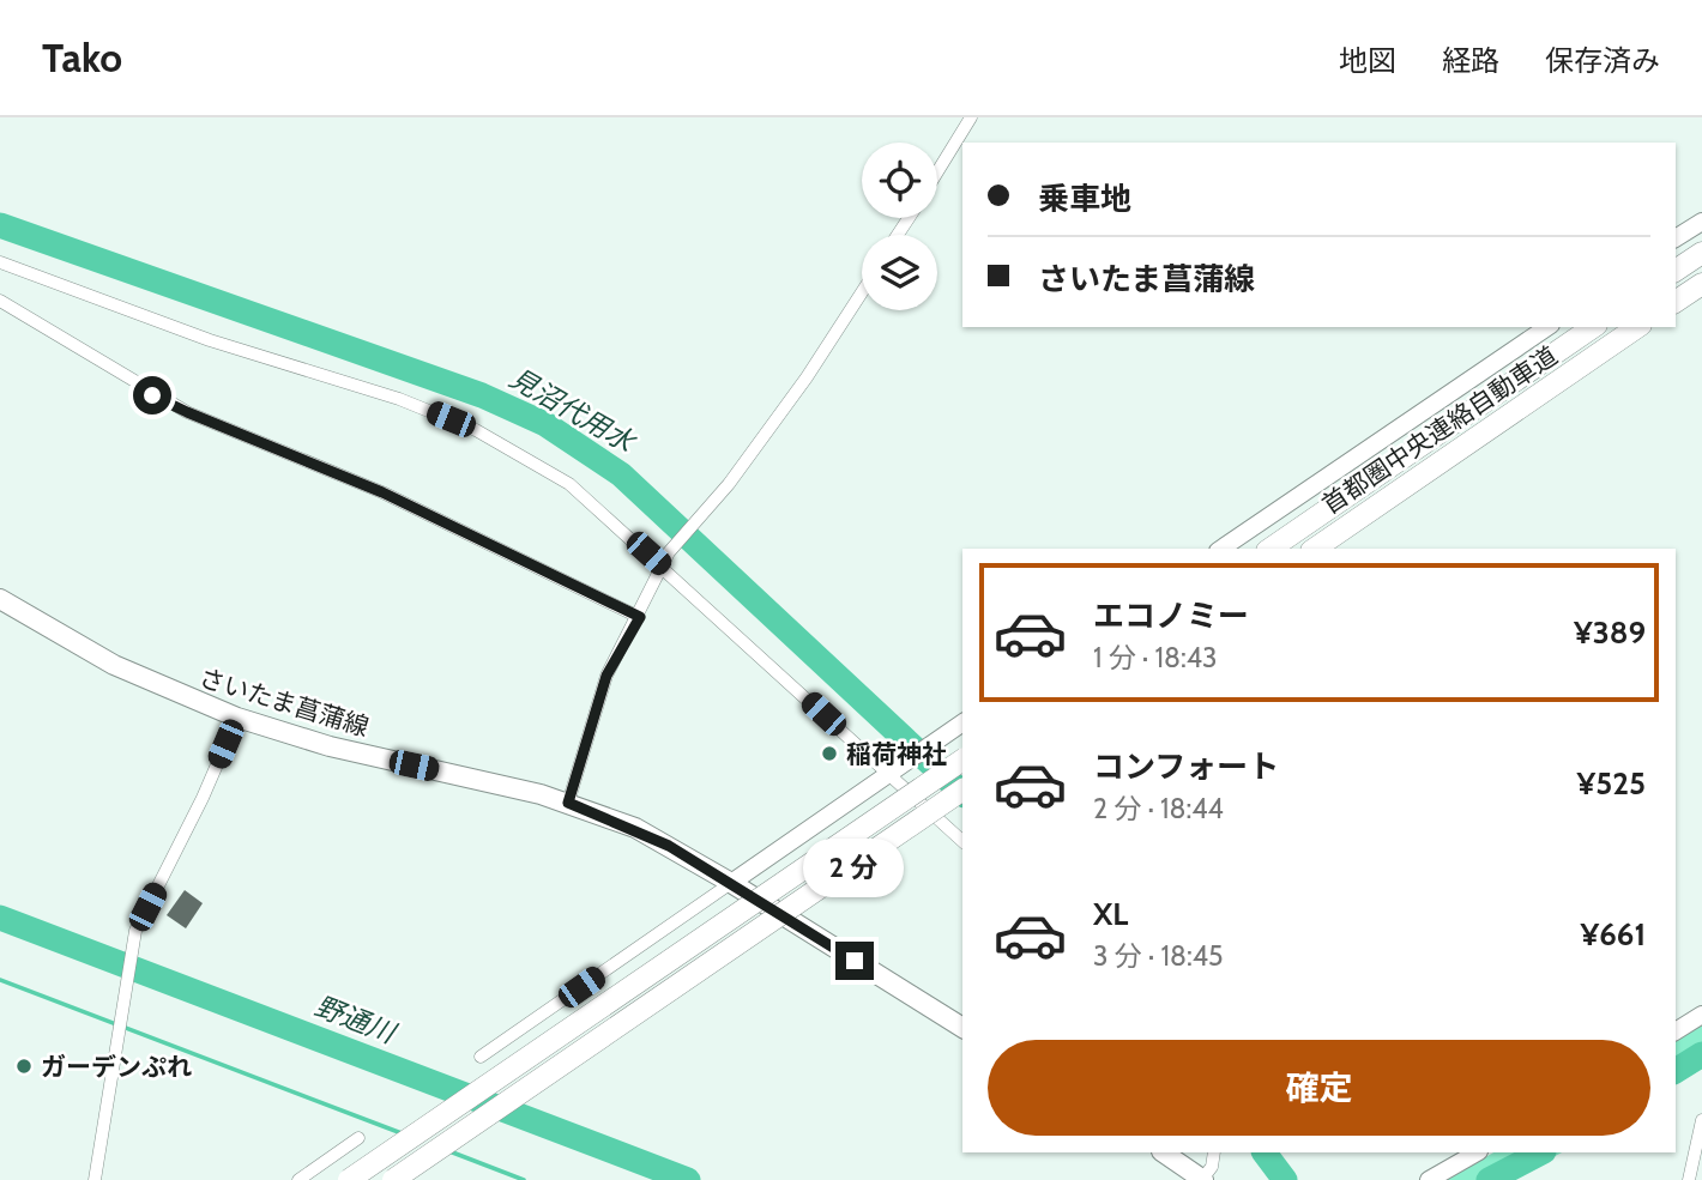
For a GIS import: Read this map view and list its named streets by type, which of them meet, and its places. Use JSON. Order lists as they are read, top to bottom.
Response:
{
  "streets": {
    "highway": ["首都圏中央連絡自動車道"],
    "main road": ["さいたま菖蒲線"]
  },
  "water": ["見沼代用水", "野通川"],
  "places": ["稲荷神社", "ガーデンぷれ"],
  "page": {
    "header": "Tako",
    "nav": ["地図", "経路", "保存済み"],
    "banner": ["乗車地", "さいたま菖蒲線"],
    "list": [
      {
        "name": "エコノミー",
        "note": "1 分 · 18:43",
        "value": "¥389"
      },
      {
        "name": "コンフォート",
        "note": "2 分 · 18:44",
        "value": "¥525"
      },
      {
        "name": "XL",
        "note": "3 分 · 18:45",
        "value": "¥661"
      }
    ],
    "bubble": "2 分",
    "buttons": "確定"
  }
}
